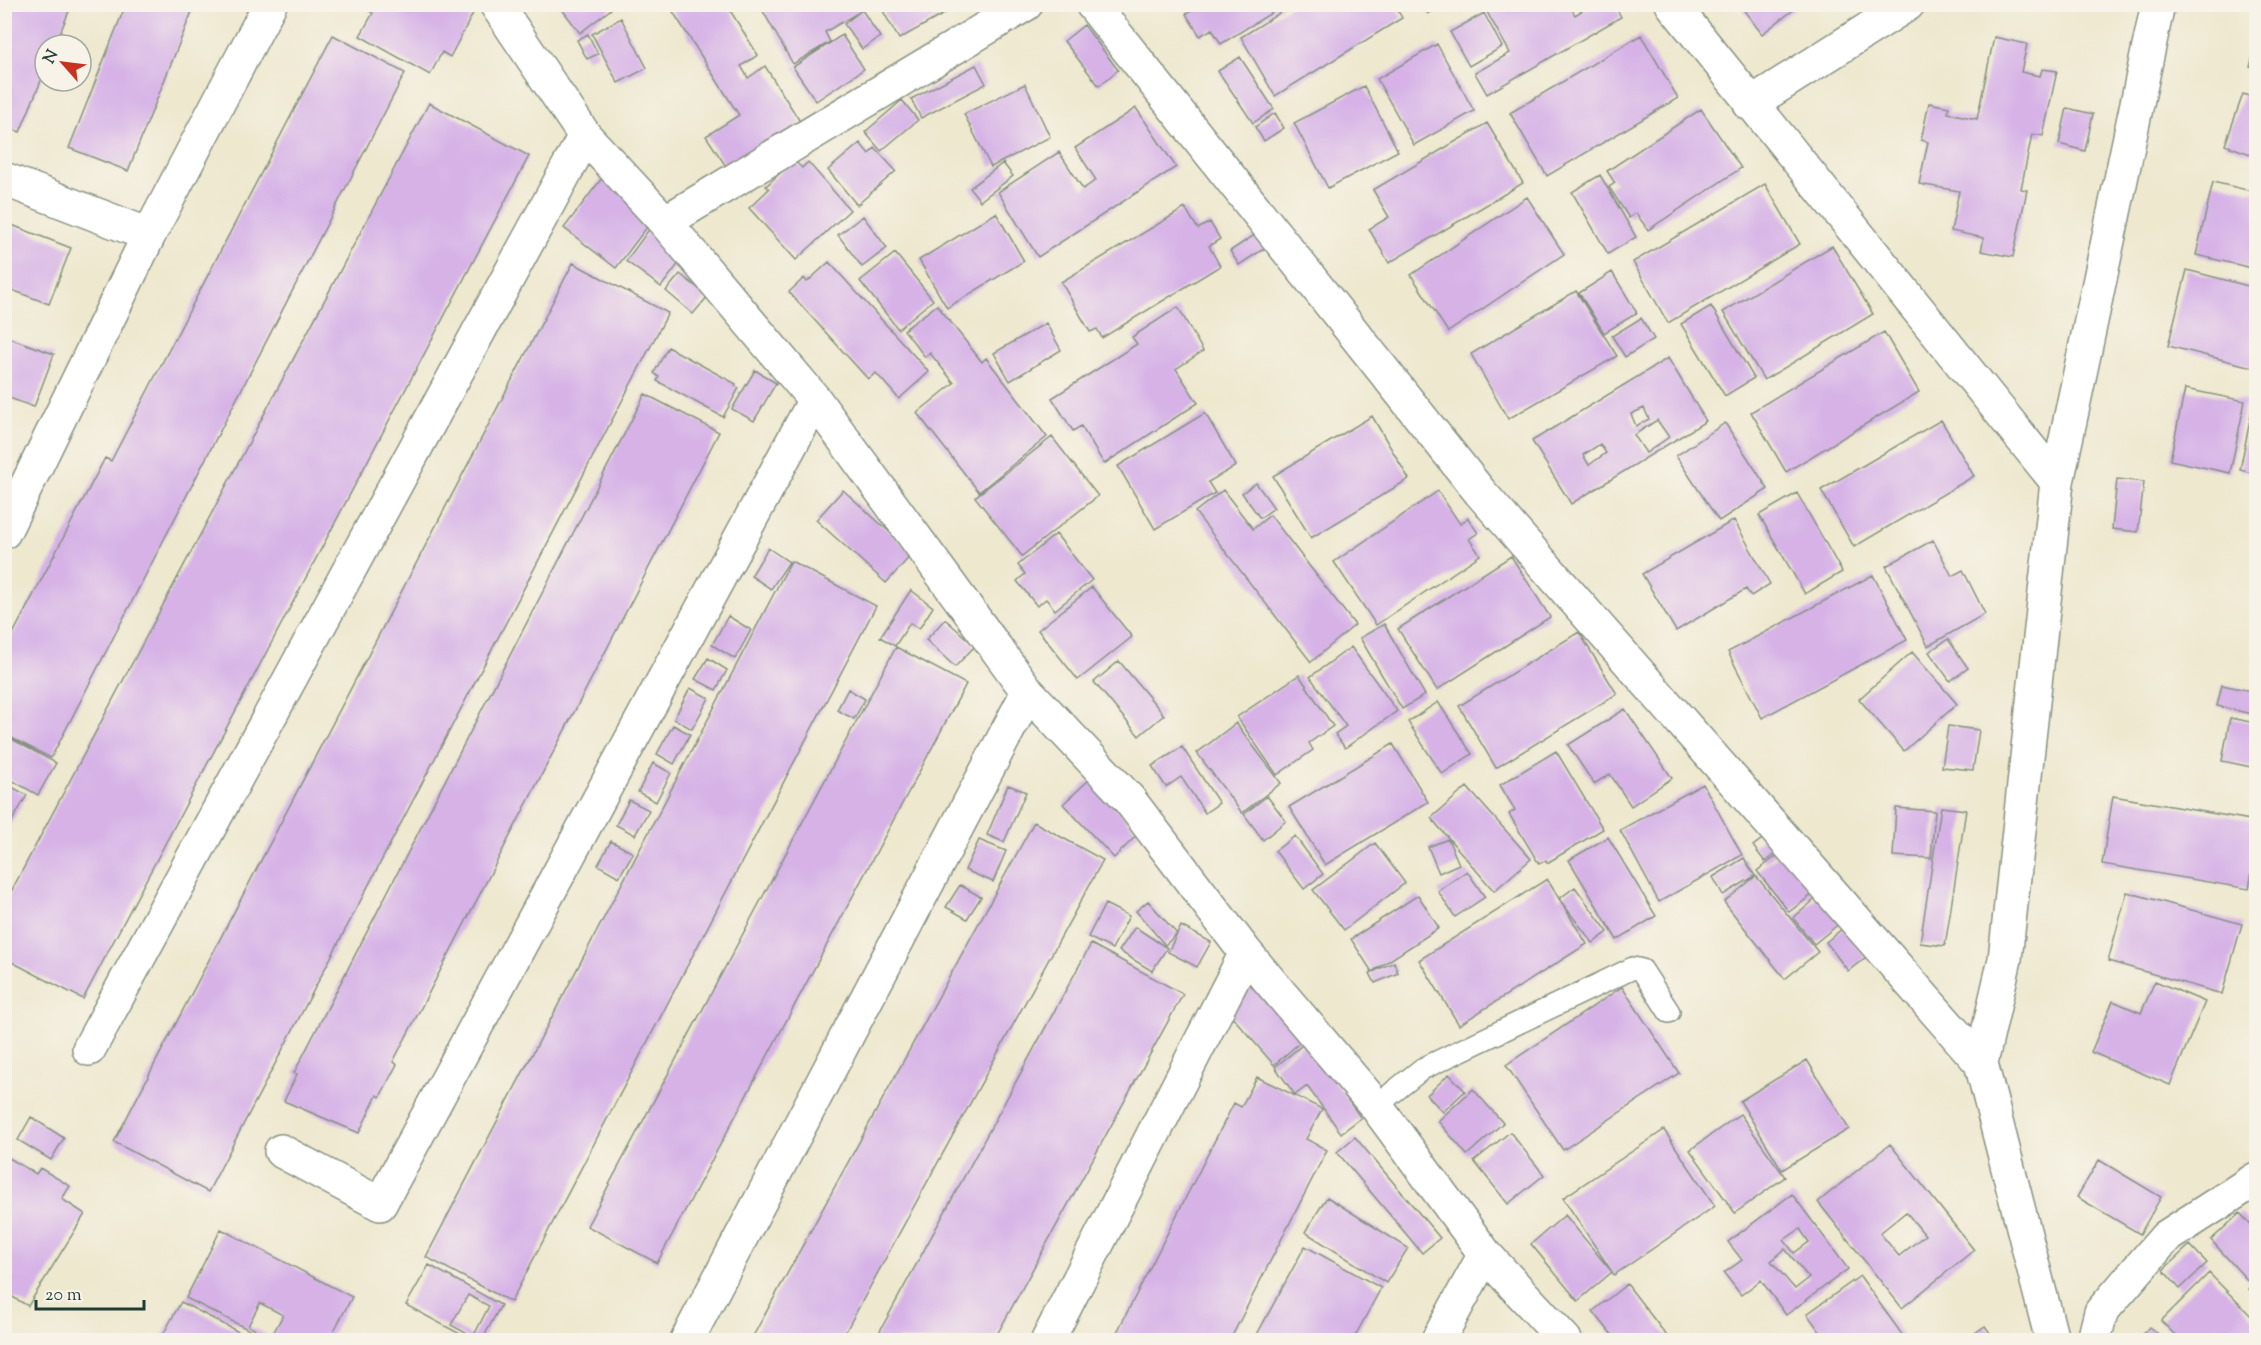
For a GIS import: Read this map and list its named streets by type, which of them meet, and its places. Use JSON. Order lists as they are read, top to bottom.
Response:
{
  "scale_bar": "20 m",
  "north": "top left"
}
